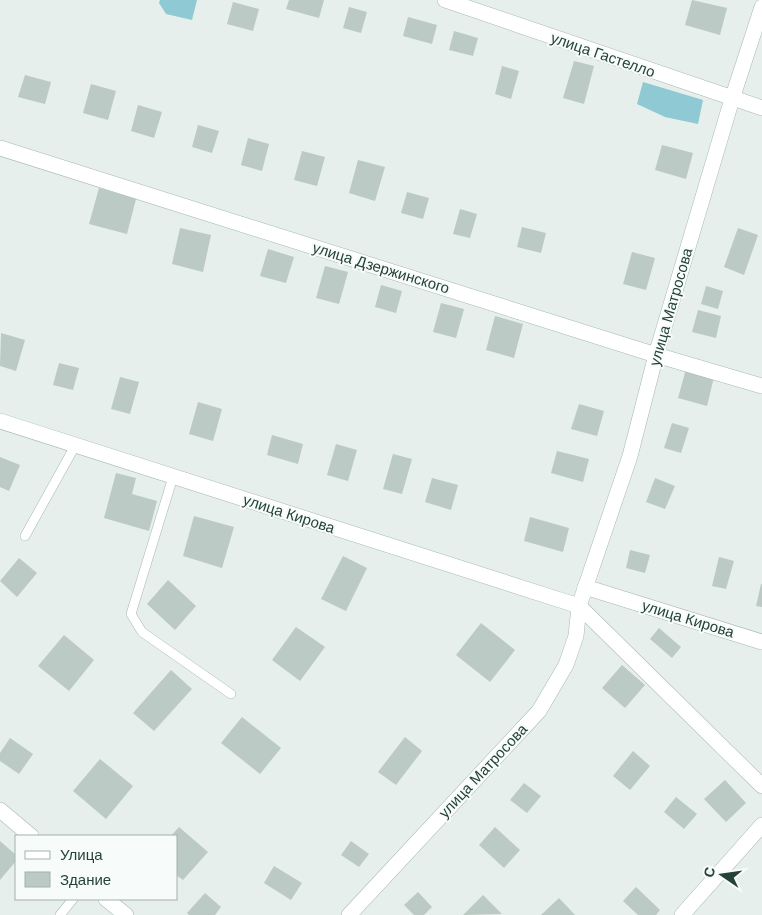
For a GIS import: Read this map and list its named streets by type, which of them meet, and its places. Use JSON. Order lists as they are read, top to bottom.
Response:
{
  "streets": {
    "street": [
      "улица Гастелло",
      "улица Дзержинского",
      "улица Матросова",
      "улица Кирова"
    ]
  },
  "crossings": [
    ["улица Гастелло", "улица Матросова"],
    ["улица Дзержинского", "улица Матросова"],
    ["улица Матросова", "улица Кирова"]
  ],
  "legend": ["Улица", "Здание"],
  "north": "left"
}
